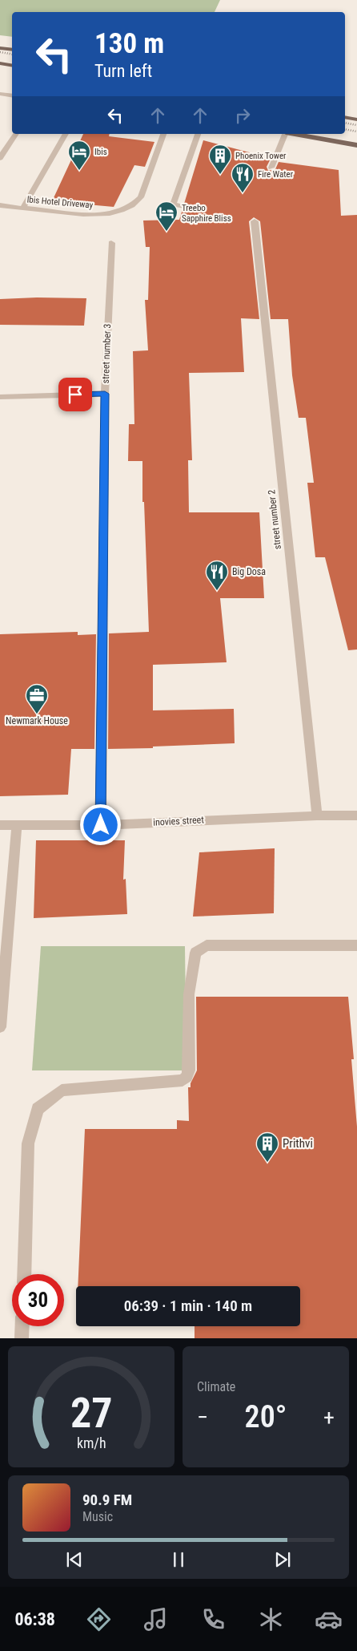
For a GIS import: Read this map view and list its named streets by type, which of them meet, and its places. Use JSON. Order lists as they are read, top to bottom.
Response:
{
  "streets": {
    "street": [
      "lbis Hotel Driveway",
      "street number 3",
      "street number 2",
      "inovies street"
    ]
  },
  "crossings": [
    ["street number 3", "inovies street"],
    ["street number 2", "inovies street"]
  ],
  "places": {
    "hotel": ["Ibis", "Treebo Sapphire Bliss"],
    "building": ["Phoenix Tower", "Prithvi"],
    "restaurant": ["Fire Water", "Big Dosa"],
    "office": ["Newmark House"]
  },
  "page": {
    "turn": ["130 m", "Turn left"],
    "limit": "30",
    "trip": "06:39 · 1 min · 140 m",
    "tile": "Climate",
    "heat": ["−", "20°", "+"],
    "song": ["90.9 FM", "Music"],
    "tabs": "06:38",
    "gauge": ["27", "km/h"]
  }
}
